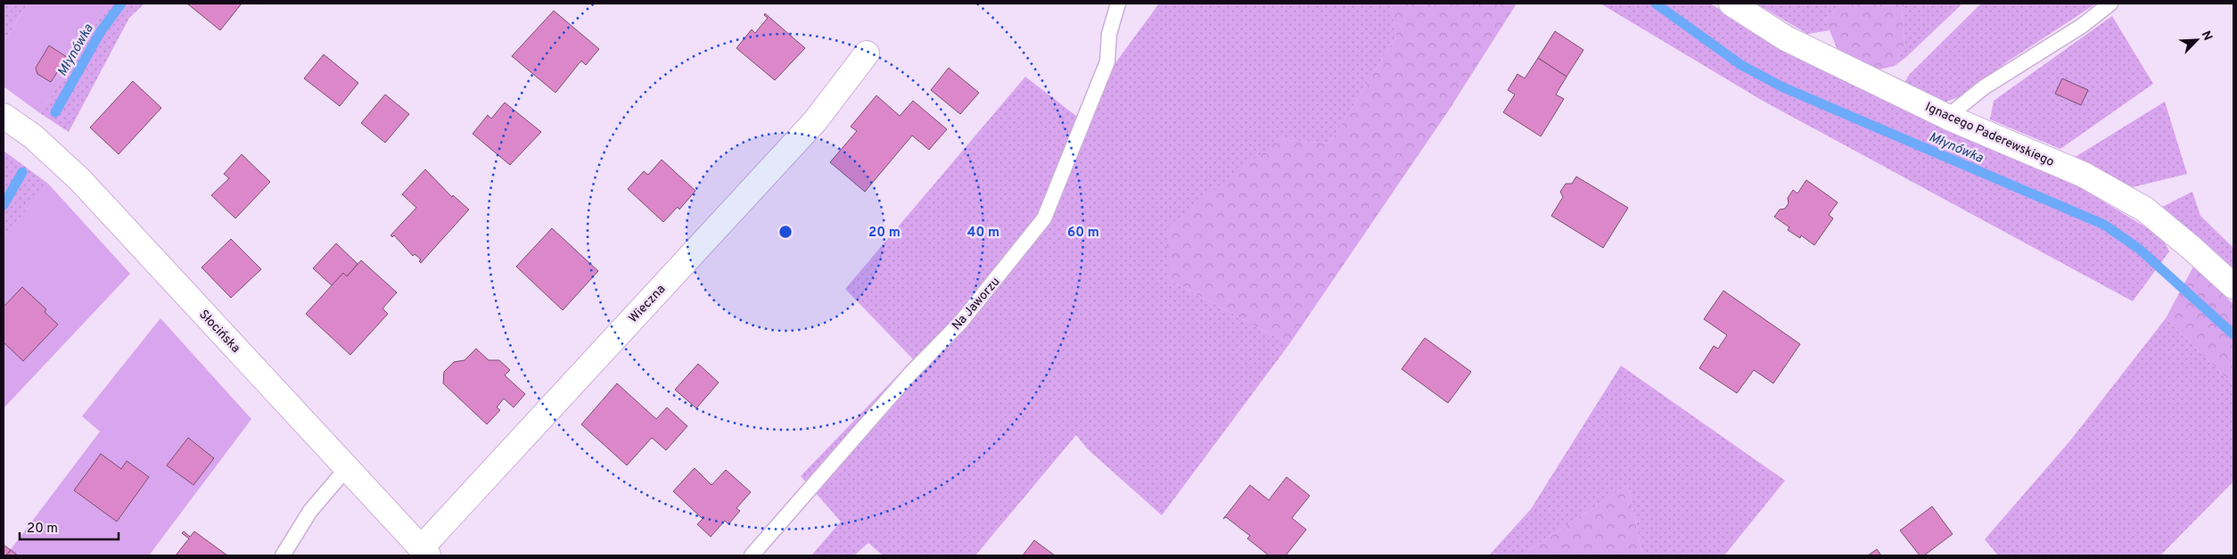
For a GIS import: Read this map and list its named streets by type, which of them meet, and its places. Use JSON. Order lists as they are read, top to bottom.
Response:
{
  "streets": {
    "street": ["Ignacego Paderewskiego", "Wieczna", "Słocińska"],
    "lane": ["Na Jaworzu"]
  },
  "crossings": [
    ["Wieczna", "Słocińska"]
  ],
  "water": ["Młynówka"],
  "scale_bar": "20 m",
  "north": "top right",
  "rings": ["20 m", "40 m", "60 m"]
}
